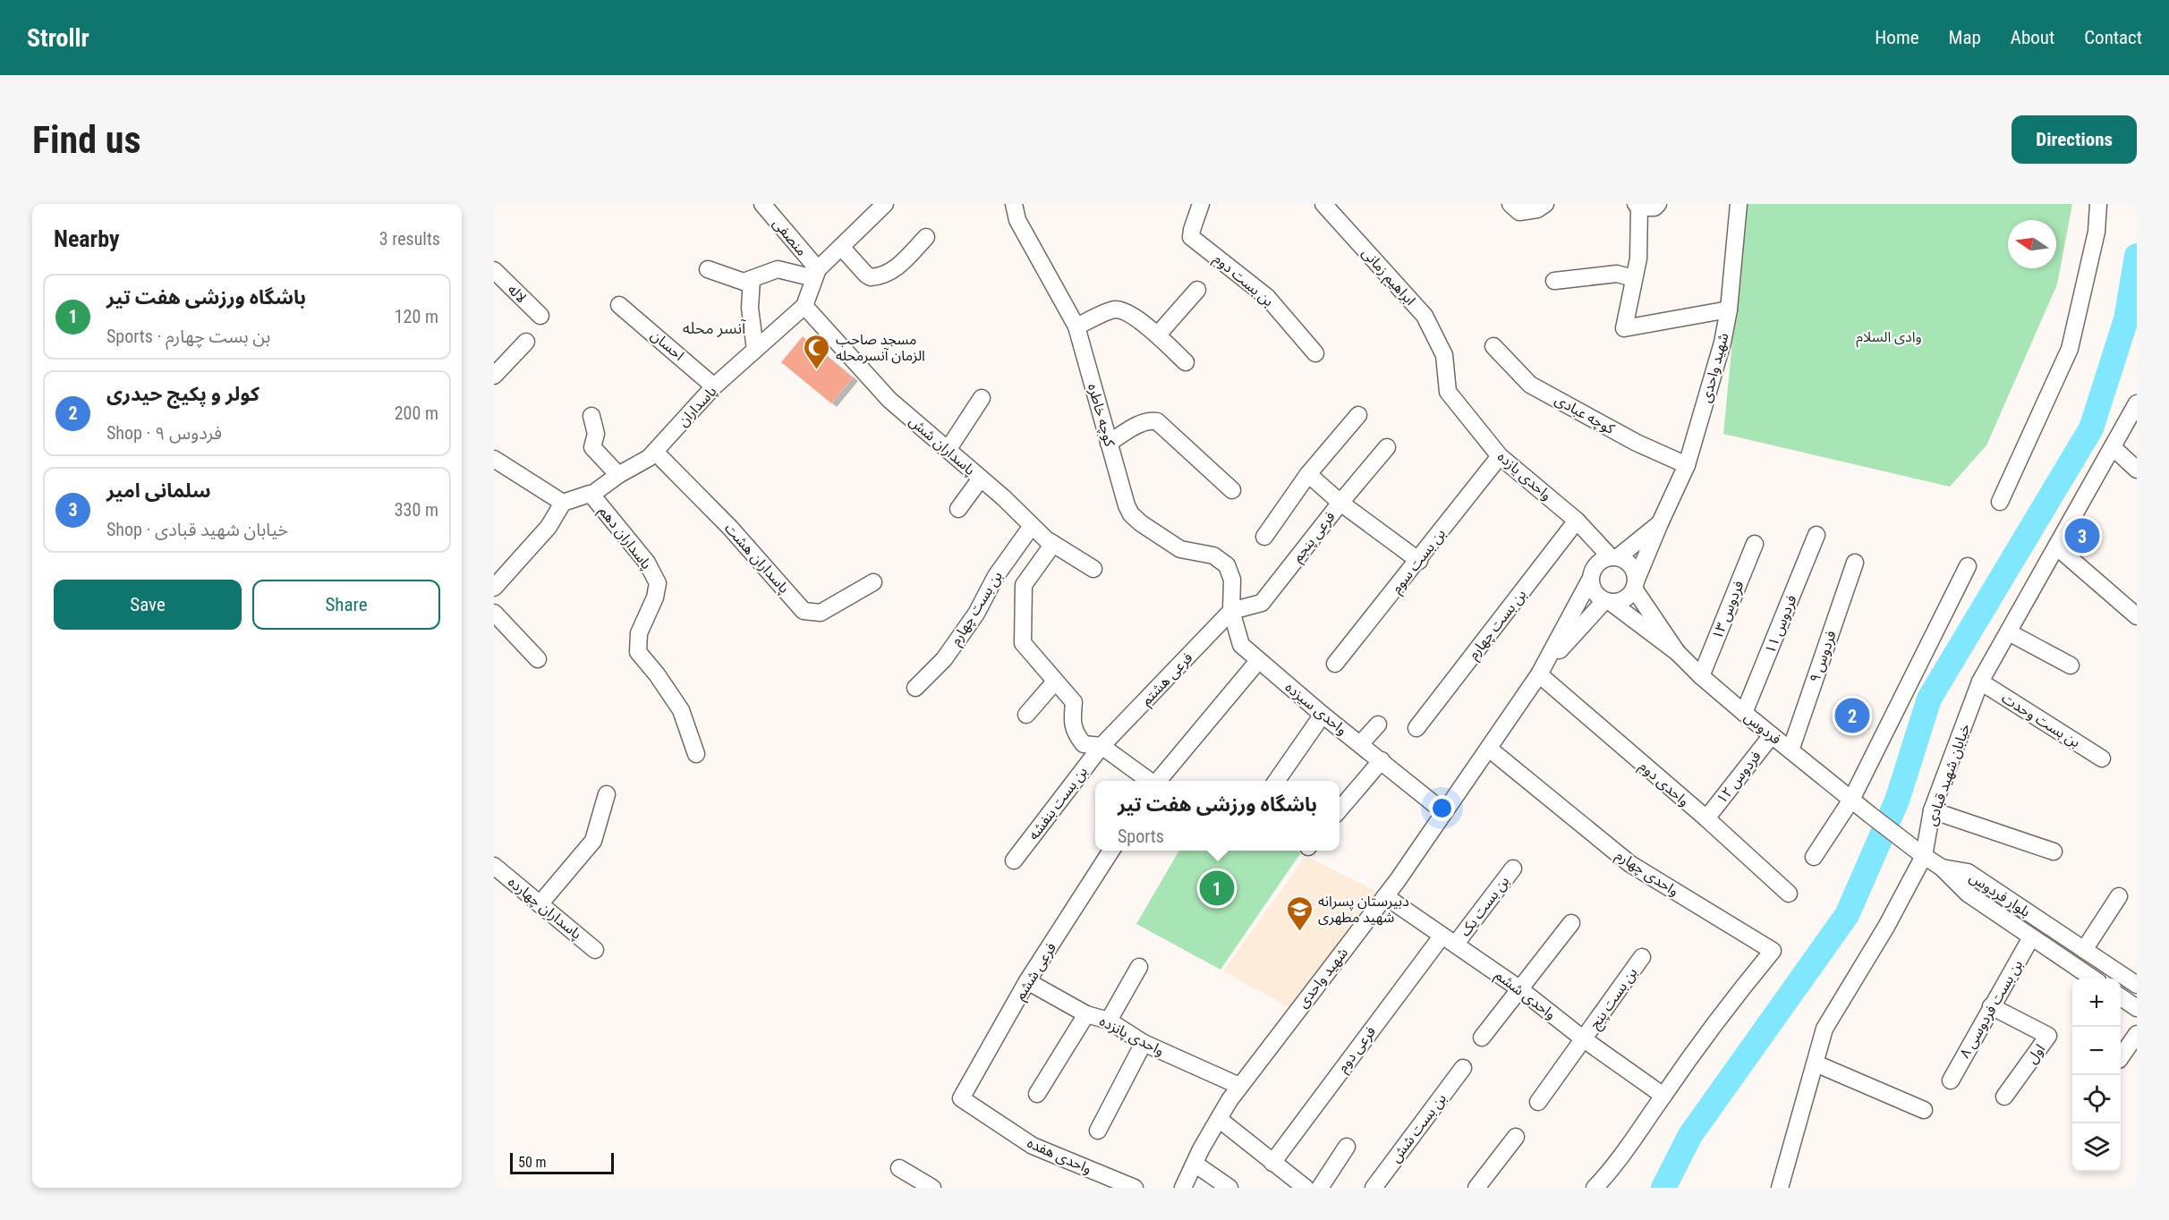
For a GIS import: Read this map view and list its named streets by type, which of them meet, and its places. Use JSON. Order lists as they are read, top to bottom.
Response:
{
  "streets": {
    "street": [
      "منصفی",
      "ابراهیم زمانی",
      "بن بست دوم",
      "لاله",
      "احسان",
      "شهید واحدی",
      "پاسداران",
      "کوچه عبادی",
      "كوچه خاطره",
      "پاسداران شش",
      "واحدی یازده",
      "فرعی پنجم",
      "پاسداران دهم",
      "پاسداران هشت",
      "بن بست سوم",
      "بن بست چهارم",
      "فردوس ۱۳",
      "فردوس ۱۱",
      "فردوس ۹",
      "فرعی هشتم",
      "واحدی سیزده",
      "بن بست وحدت",
      "فردوس",
      "خیابان شهید قبادی",
      "فردوس ۱۲",
      "واحدی دوم",
      "بن بست بنفشه",
      "واحدی چهارم",
      "بلوار فردوس",
      "بن بست یک",
      "پاسداران چهارده",
      "فرعی ششم",
      "واحدی ششم",
      "بن بست پنج",
      "بن بست فردوسی ۸",
      "واحدی پانزده",
      "فرعی دوم",
      "اول",
      "بن بست شش",
      "واحدی هفده"
    ]
  },
  "crossings": [
    ["منصفی", "پاسداران"],
    ["ابراهیم زمانی", "واحدی یازده"],
    ["احسان", "پاسداران"],
    ["شهید واحدی", "کوچه عبادی"],
    ["شهید واحدی", "واحدی یازده"],
    ["شهید واحدی", "واحدی سیزده"],
    ["شهید واحدی", "واحدی دوم"],
    ["شهید واحدی", "واحدی چهارم"],
    ["شهید واحدی", "واحدی ششم"],
    ["شهید واحدی", "واحدی پانزده"],
    ["پاسداران", "پاسداران شش"],
    ["پاسداران", "پاسداران دهم"],
    ["پاسداران", "پاسداران هشت"],
    ["كوچه خاطره", "واحدی سیزده"],
    ["پاسداران شش", "بن بست چهارم"],
    ["واحدی یازده", "بن بست سوم"],
    ["واحدی یازده", "بن بست چهارم"],
    ["فرعی پنجم", "فرعی هشتم"],
    ["فرعی پنجم", "واحدی سیزده"],
    ["فردوس ۱۳", "فردوس"],
    ["فردوس ۱۱", "فردوس"],
    ["فردوس ۹", "فردوس"],
    ["فرعی هشتم", "واحدی سیزده"],
    ["فرعی هشتم", "بن بست بنفشه"],
    ["بن بست وحدت", "خیابان شهید قبادی"],
    ["فردوس", "خیابان شهید قبادی"],
    ["فردوس", "فردوس ۱۲"],
    ["فردوس", "بلوار فردوس"],
    ["فردوس ۱۲", "واحدی دوم"],
    ["واحدی چهارم", "واحدی ششم"],
    ["بلوار فردوس", "بن بست فردوسی ۸"],
    ["بن بست یک", "واحدی ششم"],
    ["بن بست یک", "فرعی دوم"],
    ["فرعی ششم", "واحدی پانزده"],
    ["فرعی ششم", "واحدی هفده"],
    ["واحدی ششم", "بن بست پنج"],
    ["واحدی ششم", "فرعی دوم"],
    ["بن بست فردوسی ۸", "اول"]
  ],
  "districts": ["آنسر محله"],
  "parks": ["وادی السلام"],
  "places": {
    "mosque": ["مسجد صاحب الزمان آنسرمحله"],
    "school or university": ["دبیرستان پسرانه شهید مطهری"]
  },
  "scale_bar": "50 m",
  "north": "left",
  "page": {
    "header": "Strollr",
    "nav": [
      "Home",
      "Map",
      "About",
      "Contact"
    ],
    "buttons": [
      "Directions",
      ["Save", "Share"]
    ],
    "title": "Find us",
    "heading": ["Nearby", "3 results"],
    "list": [
      {
        "mark": "1",
        "name": "باشگاه ورزشی هفت تیر",
        "note": "Sports · بن بست چهارم",
        "value": "120 m"
      },
      {
        "mark": "2",
        "name": "کولر و پکیج حیدری",
        "note": "Shop · فردوس ۹",
        "value": "200 m"
      },
      {
        "mark": "3",
        "name": "سلمانی امیر",
        "note": "Shop · خیابان شهید قبادی",
        "value": "330 m"
      }
    ],
    "pins": ["3", "2", "1"],
    "popup": ["باشگاه ورزشی هفت تیر", "Sports"],
    "map_buttons": ["+", "−"],
    "scale": "50 m"
  }
}
